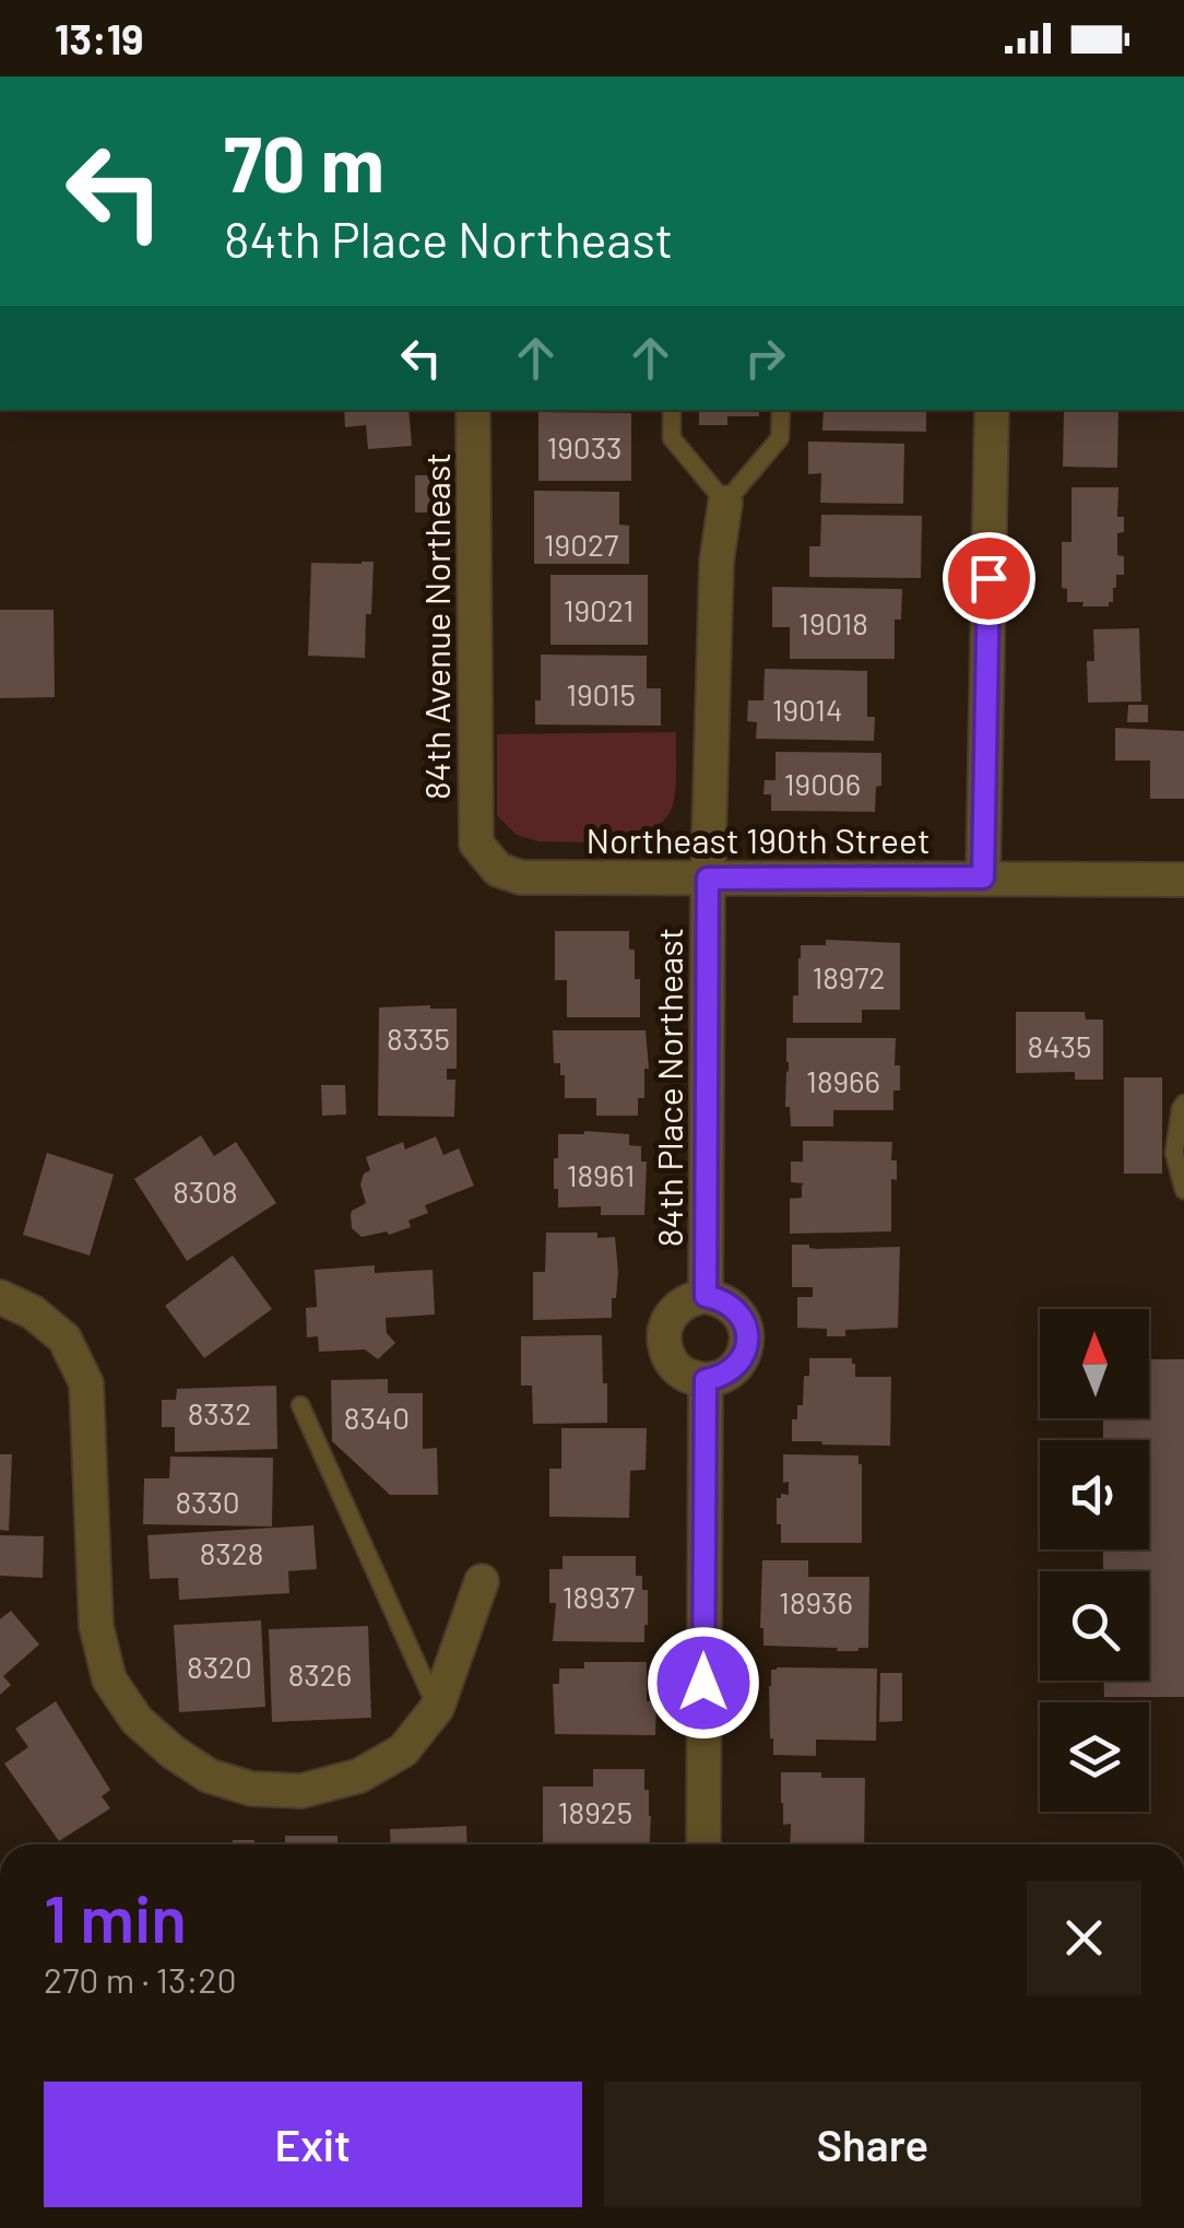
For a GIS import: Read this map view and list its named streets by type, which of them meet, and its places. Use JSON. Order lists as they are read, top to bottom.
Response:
{
  "streets": {
    "street": ["84th Avenue Northeast", "Northeast 190th Street", "84th Place Northeast"]
  },
  "crossings": [
    ["84th Avenue Northeast", "Northeast 190th Street"],
    ["Northeast 190th Street", "84th Place Northeast"]
  ],
  "house_numbers": [
    "19033",
    "19027",
    "19021",
    "19018",
    "19015",
    "19014",
    "19006",
    "18972",
    "8335",
    "8435",
    "18966",
    "18961",
    "8308",
    "8332",
    "8340",
    "8330",
    "8328",
    "18937",
    "18936",
    "8320",
    "8326",
    "18925"
  ],
  "north": "top",
  "page": {
    "status": "13:19",
    "turn": ["70 m", "84th Place Northeast"],
    "heading": ["1 min", "270 m · 13:20"],
    "buttons": ["Exit", "Share"]
  }
}
